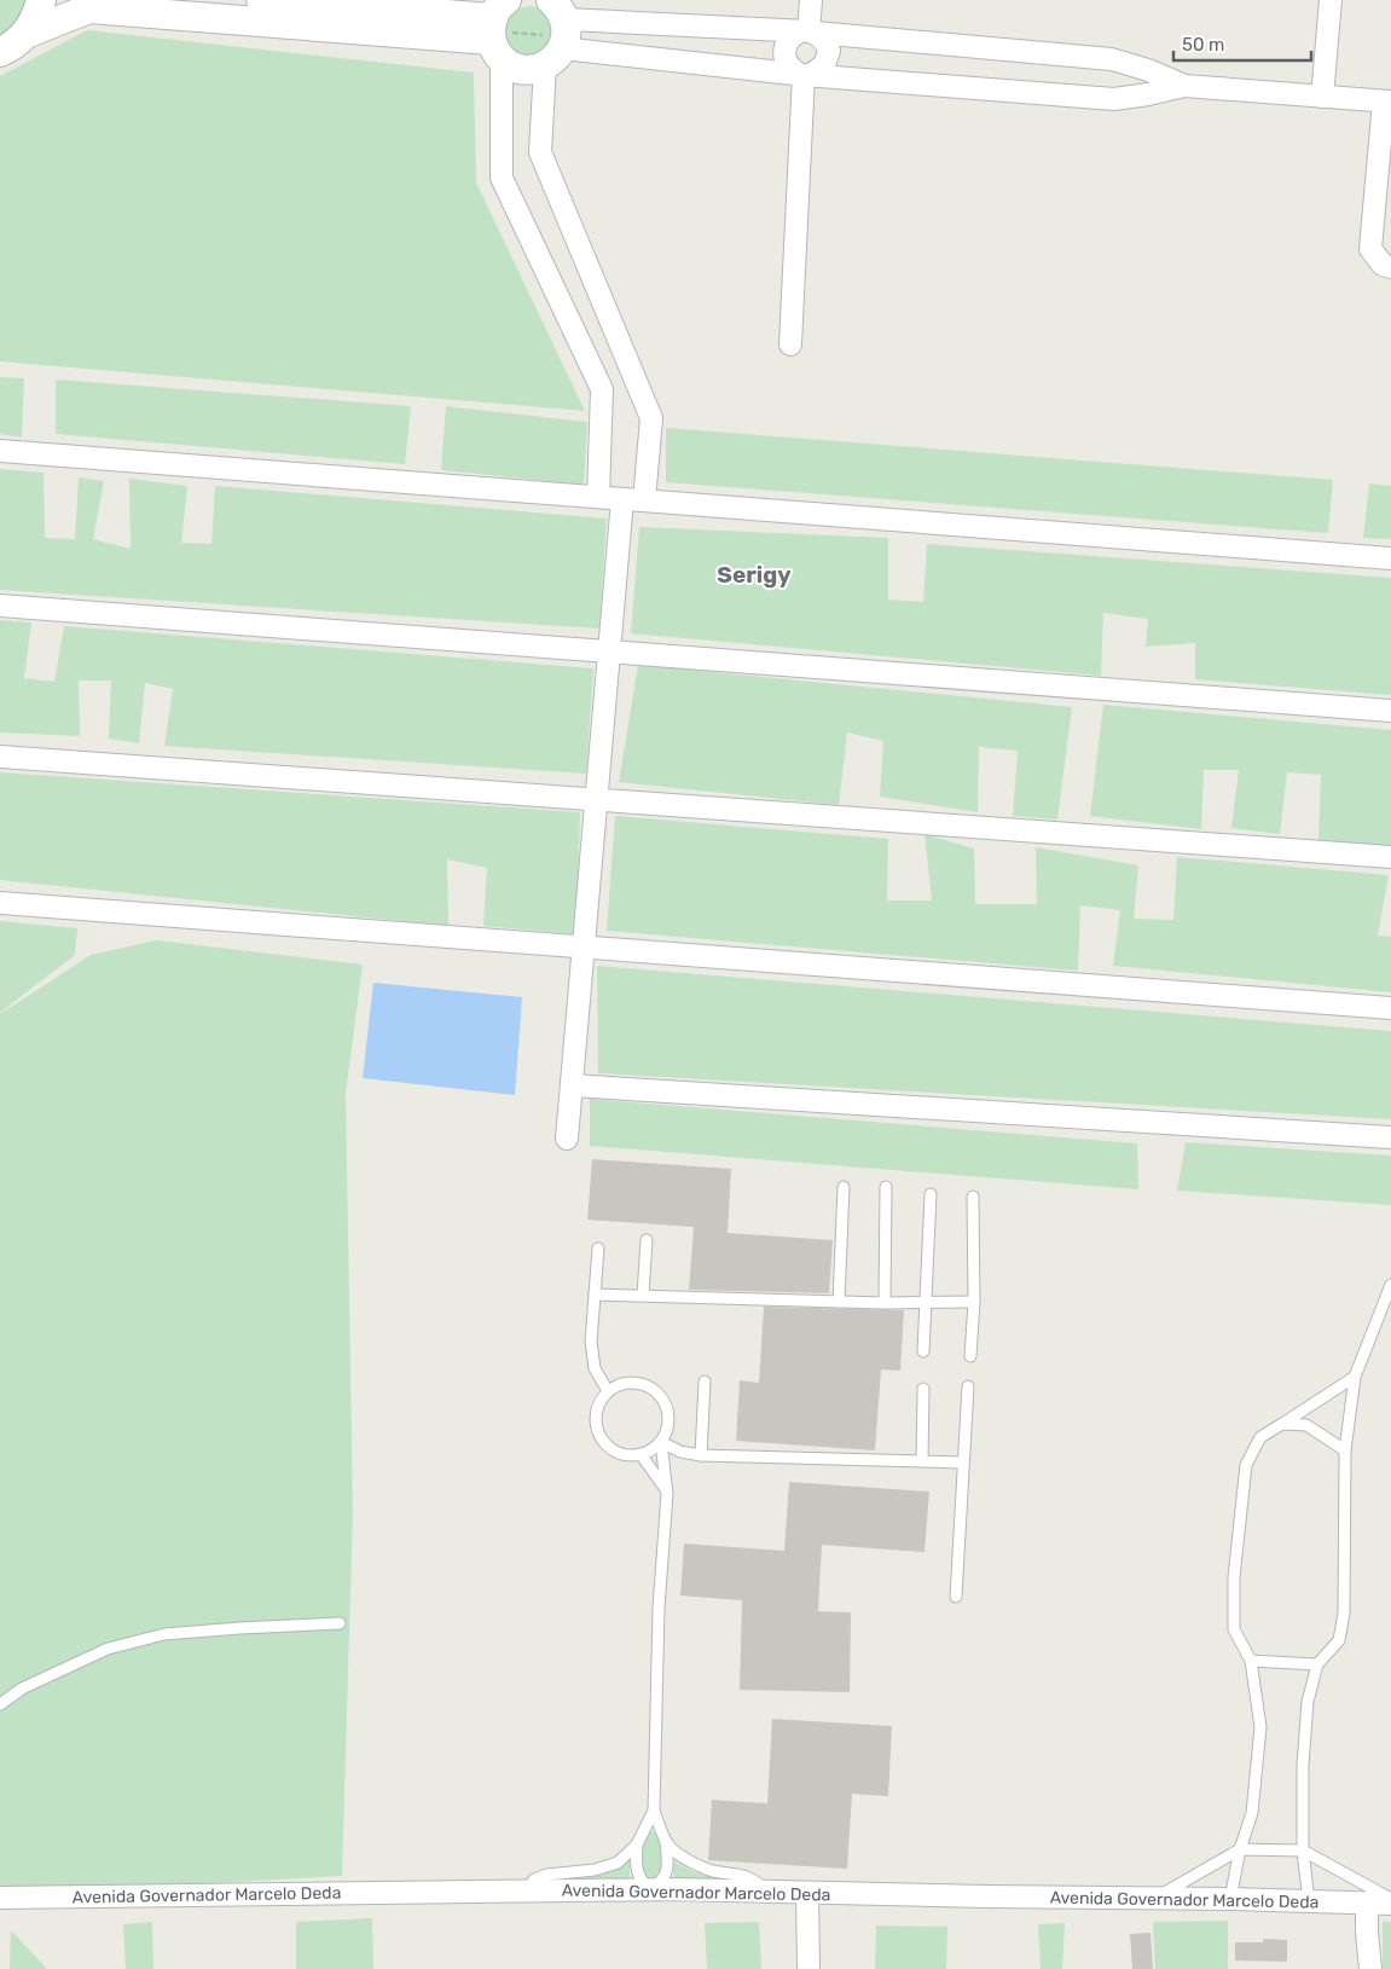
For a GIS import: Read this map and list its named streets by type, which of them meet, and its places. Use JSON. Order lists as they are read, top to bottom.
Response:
{
  "streets": {
    "street": ["Avenida Governador Marcelo Deda"]
  },
  "districts": ["Serigy"],
  "scale_bar": "50 m"
}
